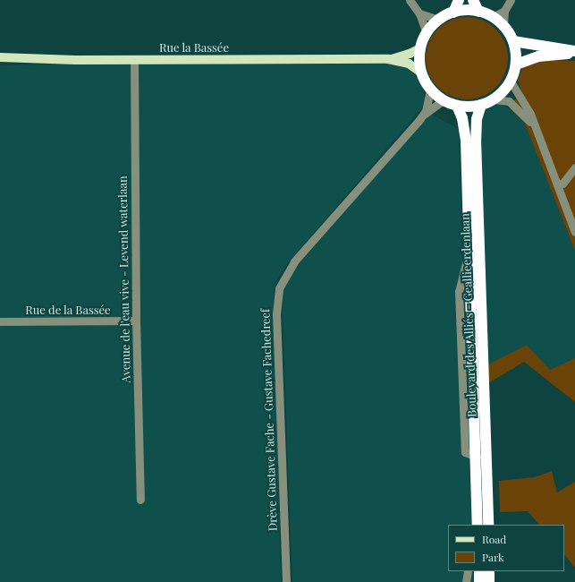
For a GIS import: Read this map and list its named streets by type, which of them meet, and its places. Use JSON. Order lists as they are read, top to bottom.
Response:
{
  "streets": {
    "highway": ["Boulevard des Alliés - Geallieerdenlaan"],
    "main road": ["Rue la Bassée"],
    "street": ["Avenue de l'eau vive - Levend waterlaan", "Rue de la Bassée", "Drève Gustave Fache - Gustave Fachedreef"]
  },
  "crossings": [
    ["Rue la Bassée", "Avenue de l'eau vive - Levend waterlaan"],
    ["Rue la Bassée", "Boulevard des Alliés - Geallieerdenlaan"],
    ["Rue la Bassée", "Drève Gustave Fache - Gustave Fachedreef"],
    ["Avenue de l'eau vive - Levend waterlaan", "Rue de la Bassée"],
    ["Boulevard des Alliés - Geallieerdenlaan", "Drève Gustave Fache - Gustave Fachedreef"]
  ],
  "legend": ["Road", "Park"]
}
